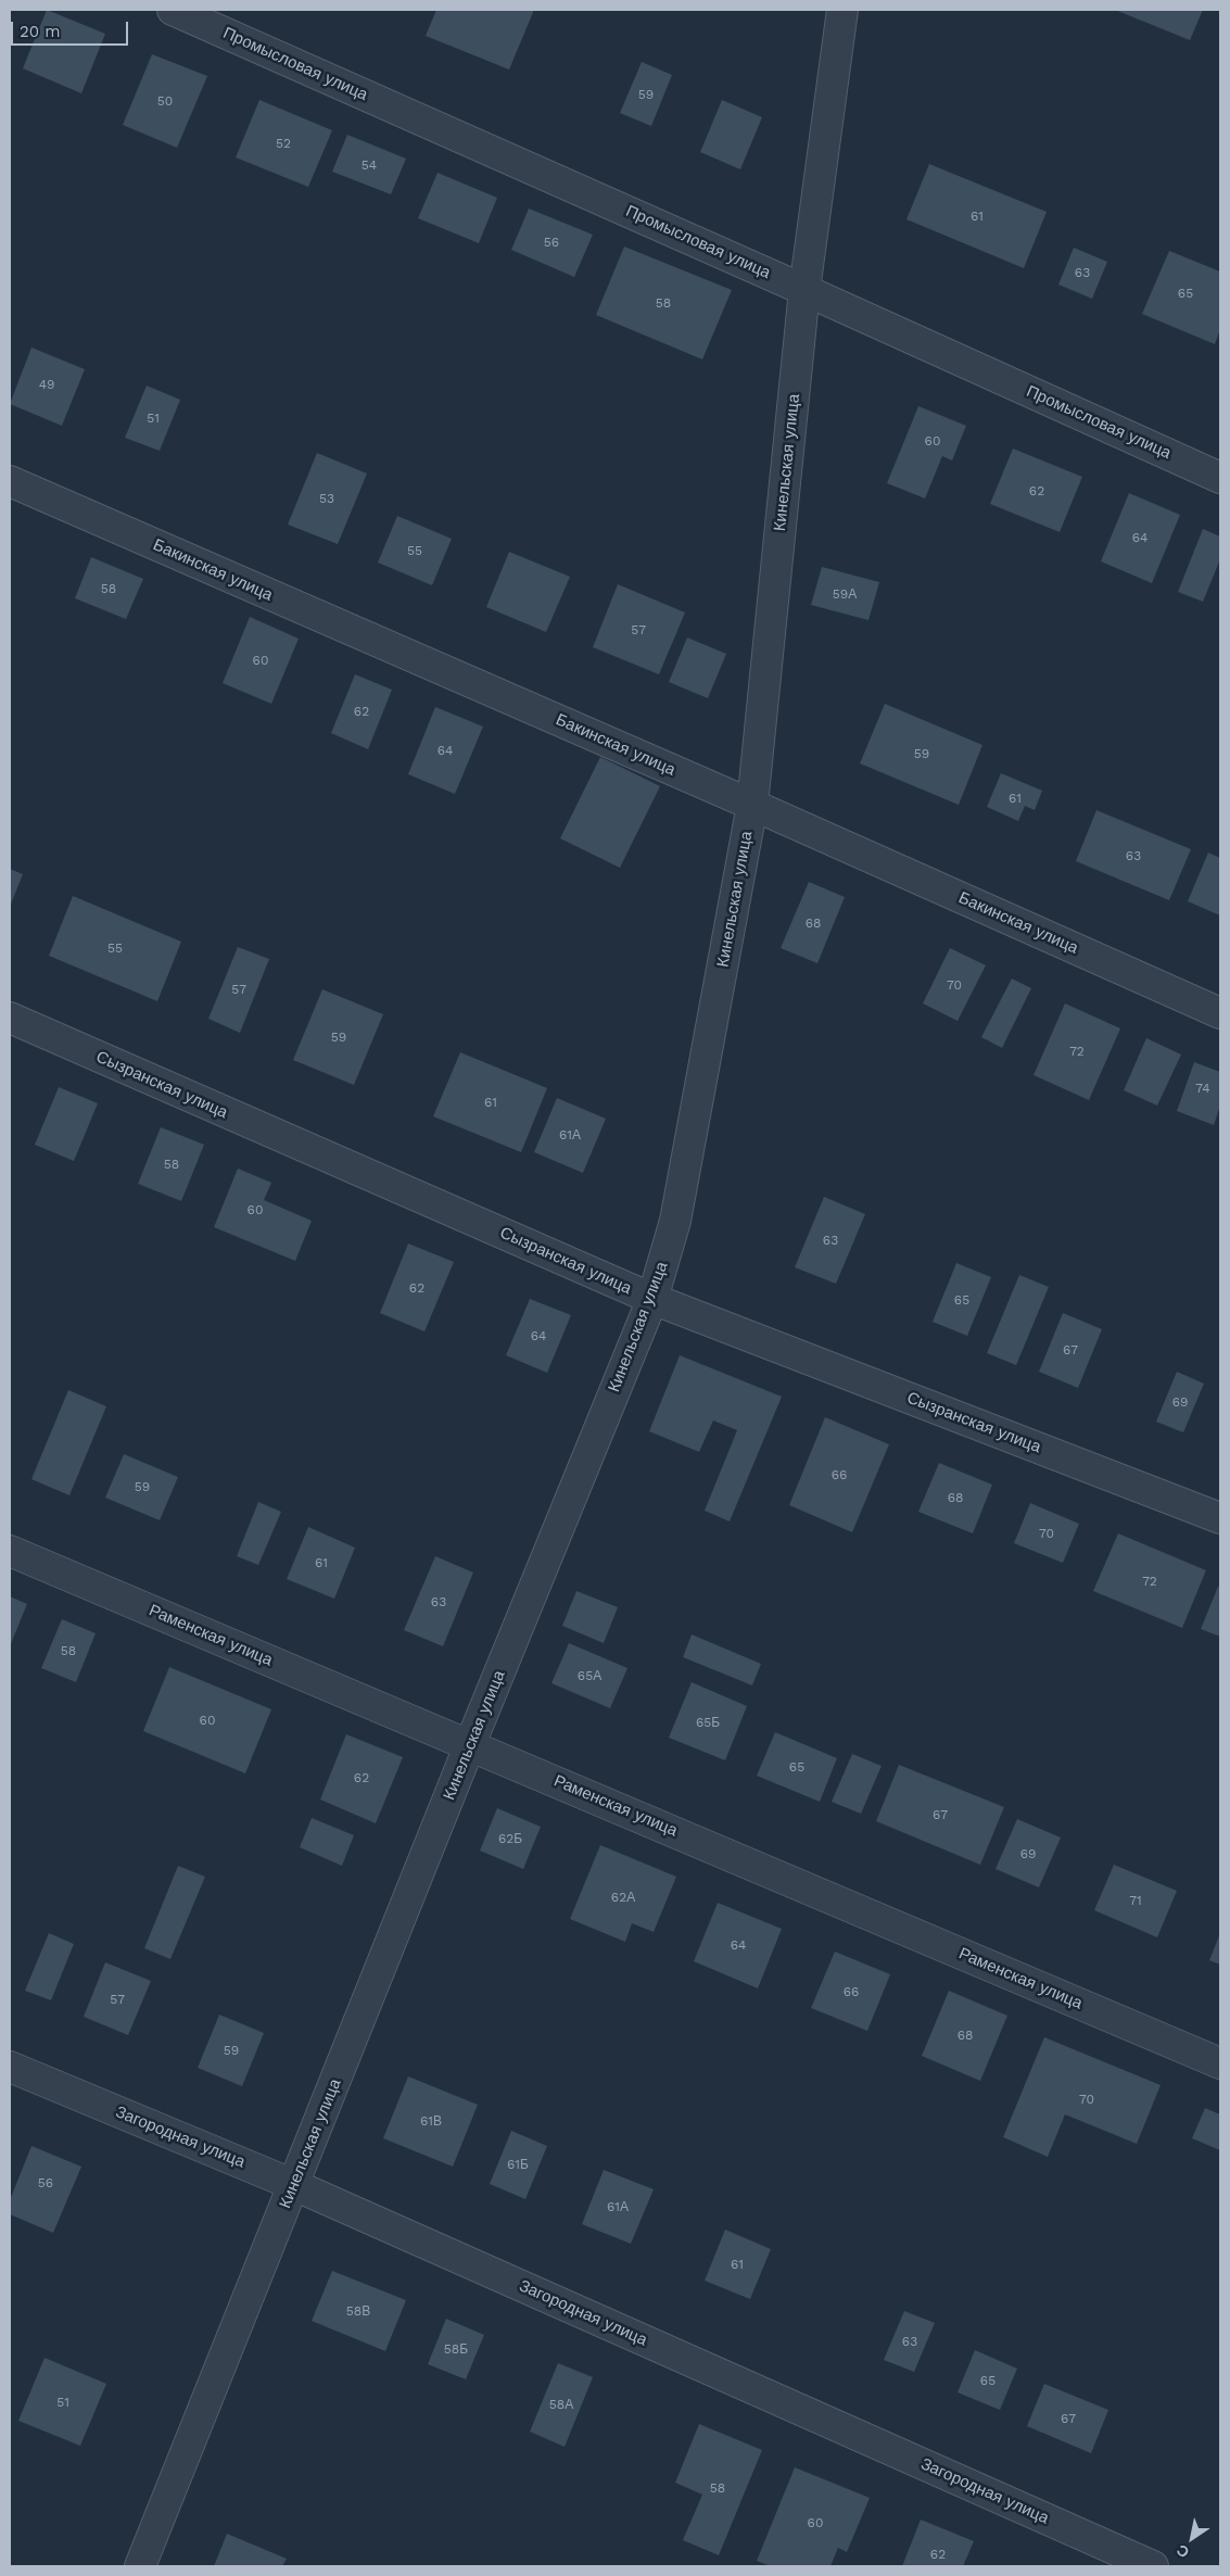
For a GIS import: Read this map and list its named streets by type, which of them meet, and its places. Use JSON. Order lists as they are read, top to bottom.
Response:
{
  "streets": {
    "street": [
      "Промысловая улица",
      "Кинельская улица",
      "Бакинская улица",
      "Сызранская улица",
      "Раменская улица",
      "Загородная улица"
    ]
  },
  "crossings": [
    ["Промысловая улица", "Кинельская улица"],
    ["Кинельская улица", "Бакинская улица"],
    ["Кинельская улица", "Сызранская улица"],
    ["Кинельская улица", "Раменская улица"],
    ["Кинельская улица", "Загородная улица"]
  ],
  "house_numbers": [
    "59",
    "50",
    "52",
    "54",
    "61",
    "56",
    "63",
    "65",
    "58",
    "49",
    "51",
    "60",
    "62",
    "53",
    "64",
    "55",
    "58",
    "59А",
    "57",
    "60",
    "62",
    "64",
    "59",
    "61",
    "63",
    "68",
    "55",
    "70",
    "57",
    "59",
    "72",
    "74",
    "61",
    "61А",
    "58",
    "60",
    "63",
    "62",
    "65",
    "64",
    "67",
    "69",
    "66",
    "59",
    "68",
    "70",
    "61",
    "72",
    "63",
    "58",
    "65А",
    "60",
    "65Б",
    "65",
    "62",
    "67",
    "62Б",
    "69",
    "62А",
    "71",
    "64",
    "66",
    "57",
    "68",
    "59",
    "70",
    "61В",
    "61Б",
    "56",
    "61А",
    "61",
    "58В",
    "63",
    "58Б",
    "65",
    "51",
    "58А",
    "67",
    "58",
    "60",
    "62"
  ],
  "scale_bar": "20 m",
  "north": "bottom left"
}
